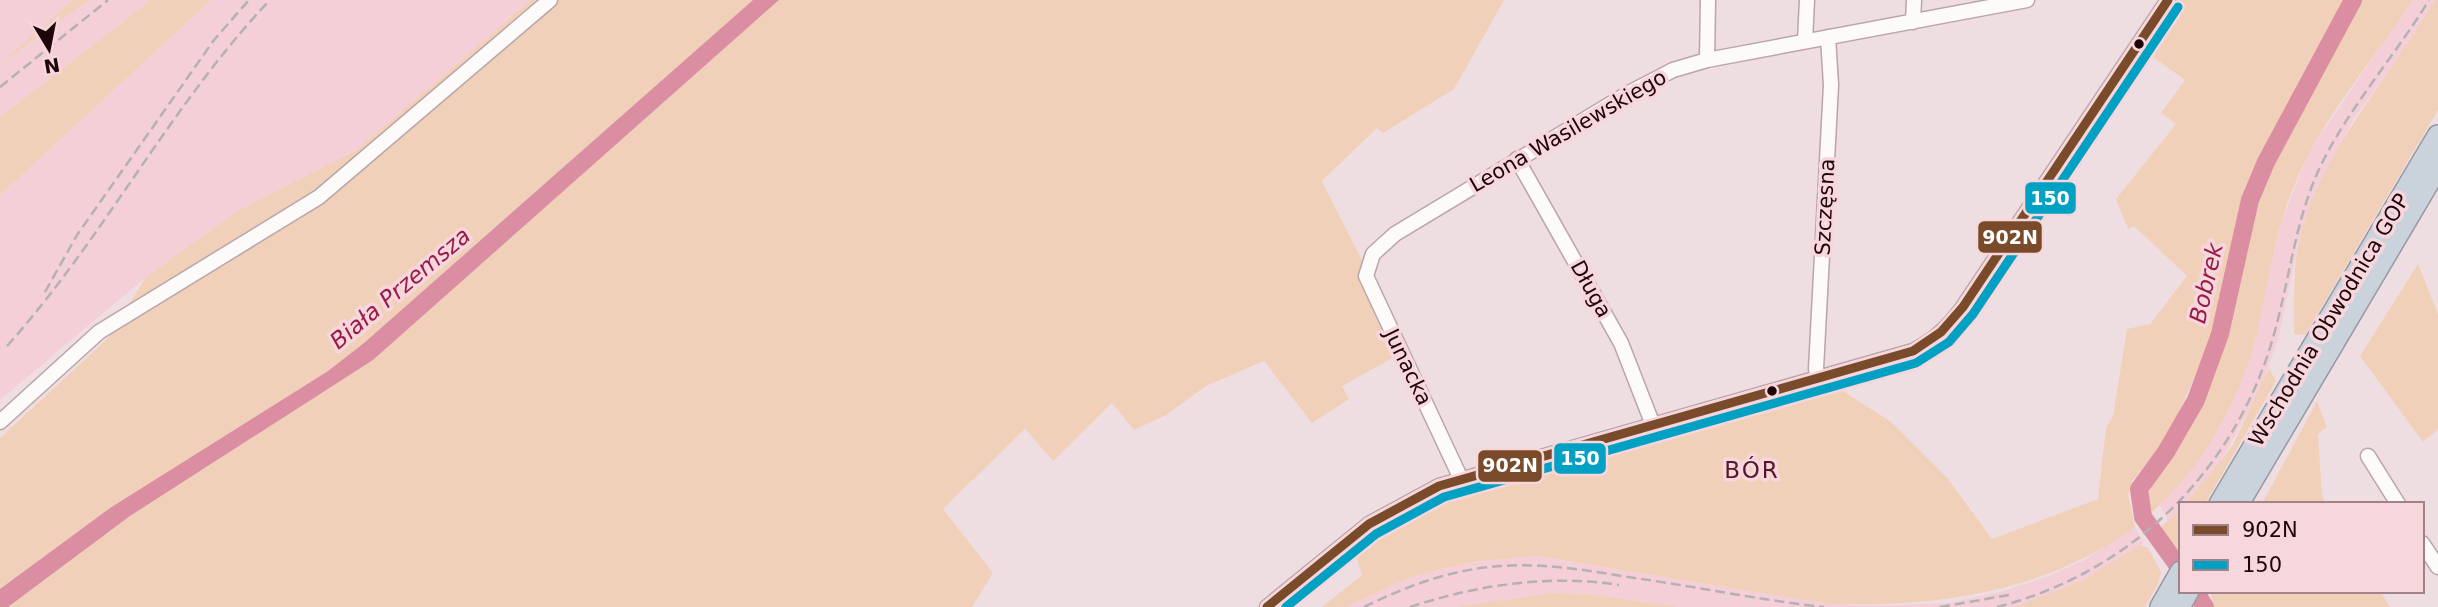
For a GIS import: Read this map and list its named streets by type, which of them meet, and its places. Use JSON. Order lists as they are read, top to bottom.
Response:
{
  "streets": {
    "highway": ["Wschodnia Obwodnica GOP"],
    "street": [
      "Leona Wasilewskiego",
      "Szczęsna",
      "Długa",
      "Junacka"
    ]
  },
  "crossings": [
    ["Leona Wasilewskiego", "Szczęsna"],
    ["Leona Wasilewskiego", "Długa"],
    ["Leona Wasilewskiego", "Junacka"]
  ],
  "districts": ["BÓR"],
  "water": ["Bobrek", "Biała Przemsza"],
  "lines": ["transit line 902N", "transit line 150"],
  "legend": ["902N", "150"],
  "north": "bottom"
}
